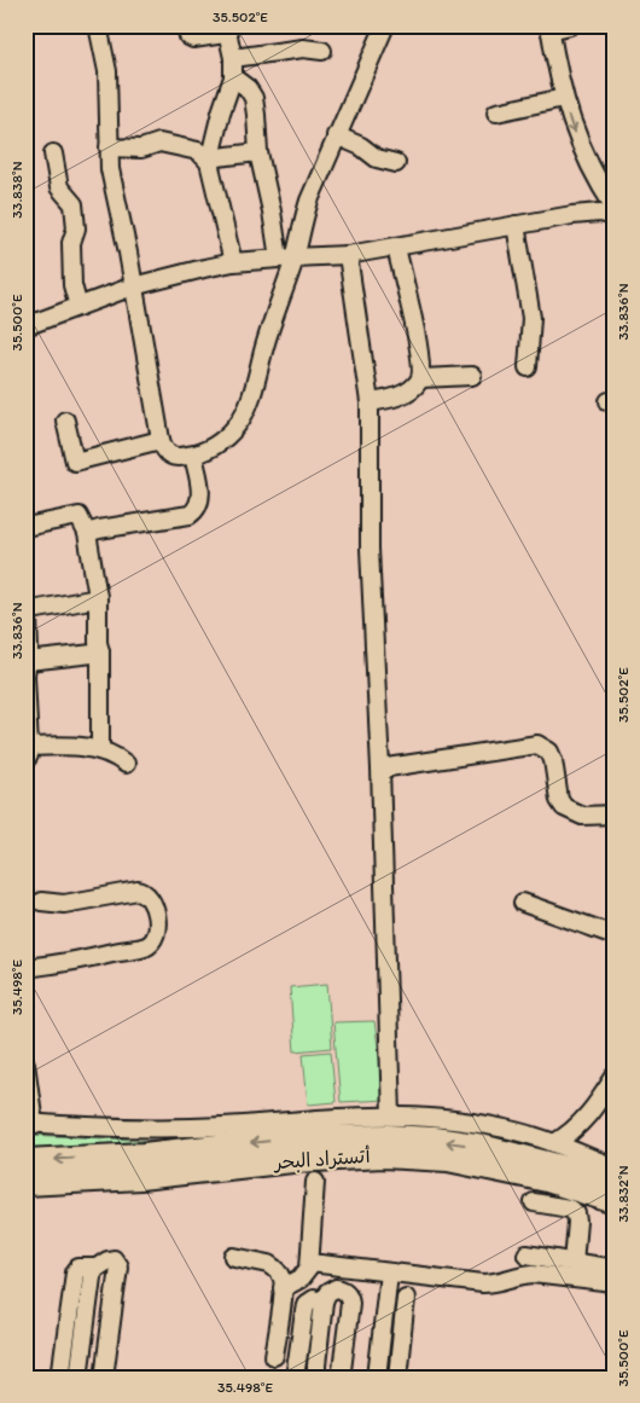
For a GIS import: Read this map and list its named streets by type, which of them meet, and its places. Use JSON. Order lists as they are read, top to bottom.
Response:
{
  "streets": {
    "highway": ["أتستراد البحر"]
  },
  "coordinates": [
    "35.502°E",
    "33.838°N",
    "33.836°N",
    "35.500°E",
    "35.498°E",
    "33.832°N"
  ]
}
